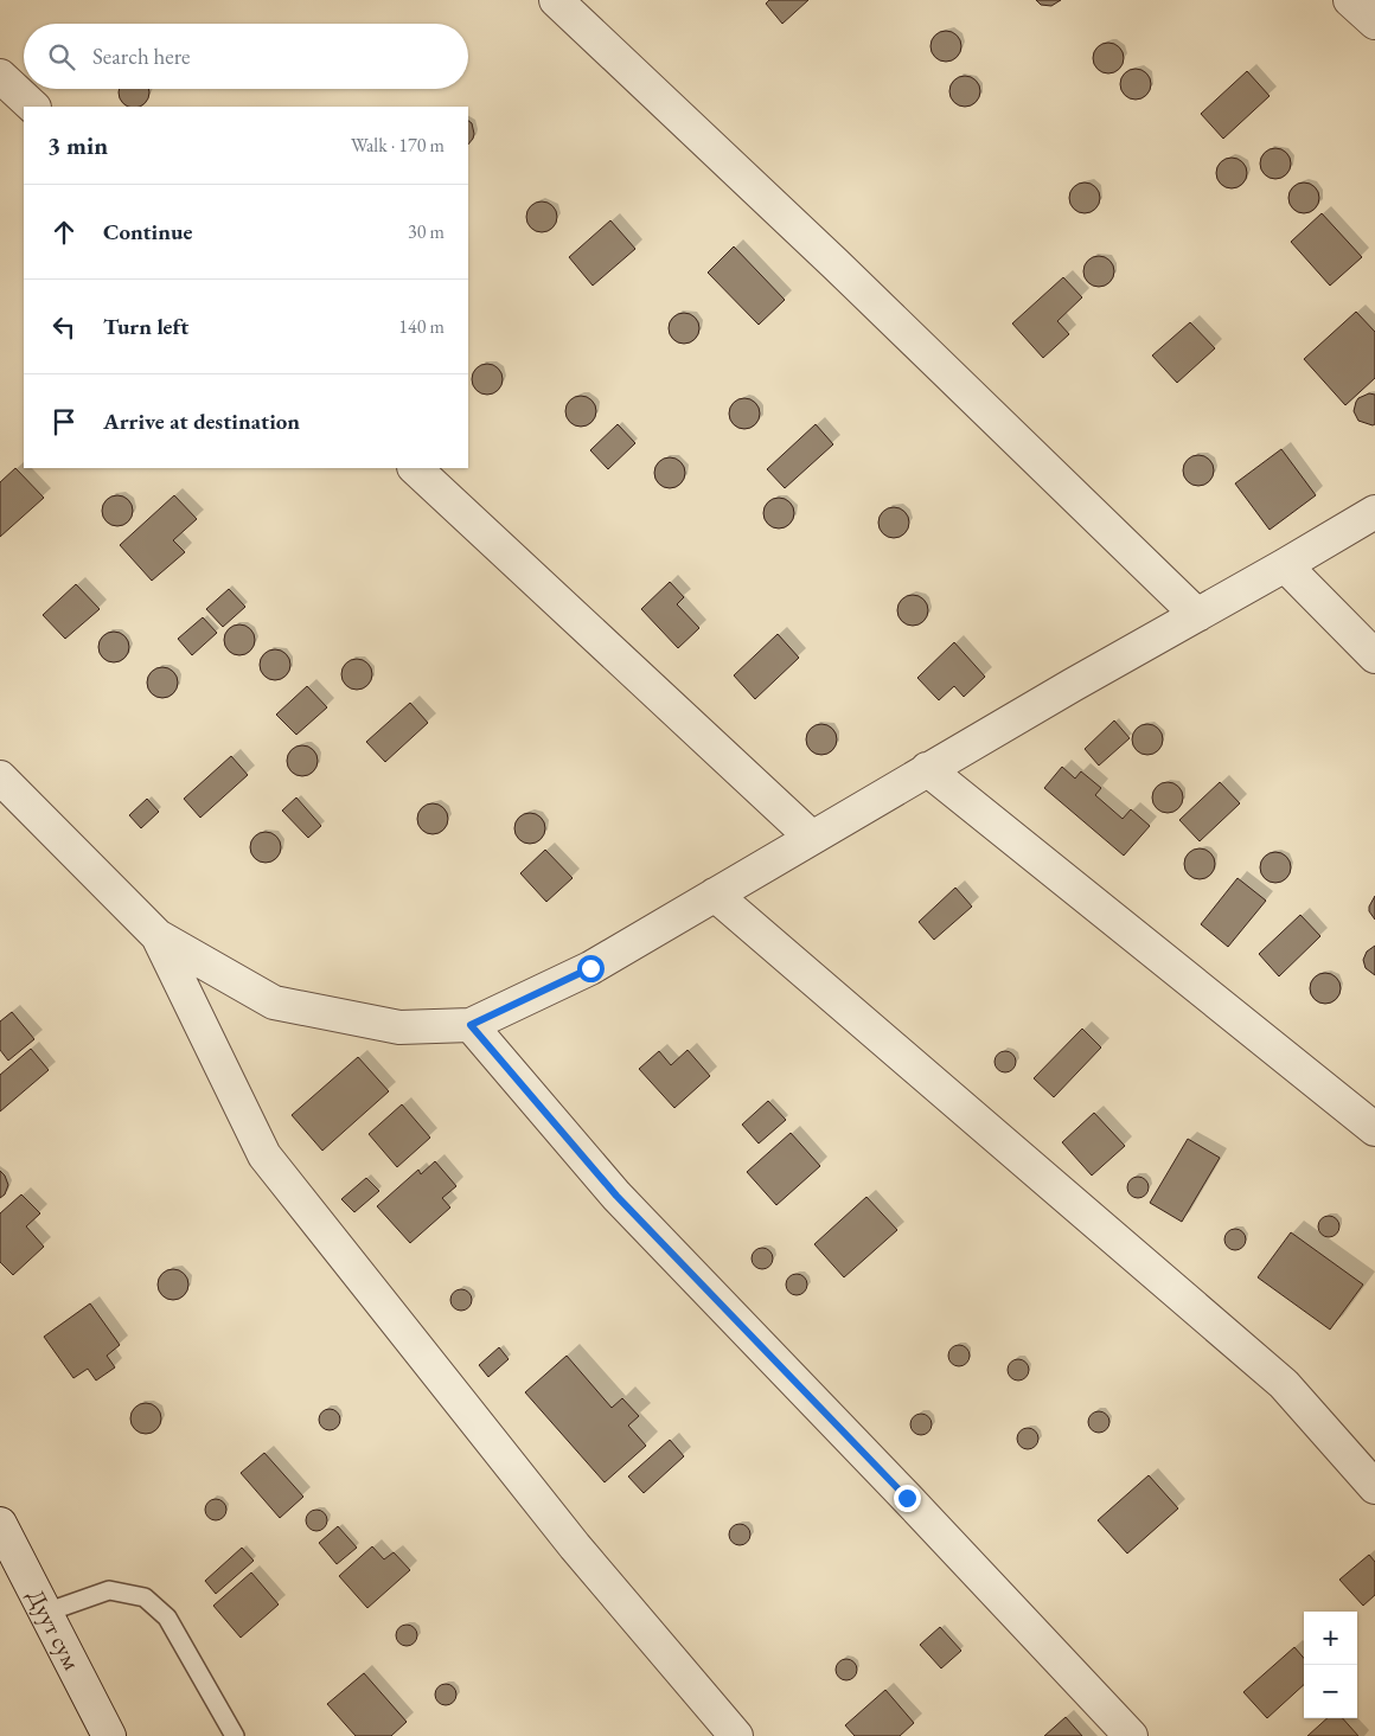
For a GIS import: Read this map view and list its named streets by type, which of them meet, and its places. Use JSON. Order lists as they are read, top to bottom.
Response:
{
  "streets": {
    "street": ["Дуут сум"]
  },
  "page": {
    "search": "Search here",
    "heading": ["3 min", "Walk · 170 m"],
    "list": [
      ["Continue", "30 m"],
      ["Turn left", "140 m"],
      "Arrive at destination"
    ],
    "map_buttons": ["+", "−"]
  }
}
